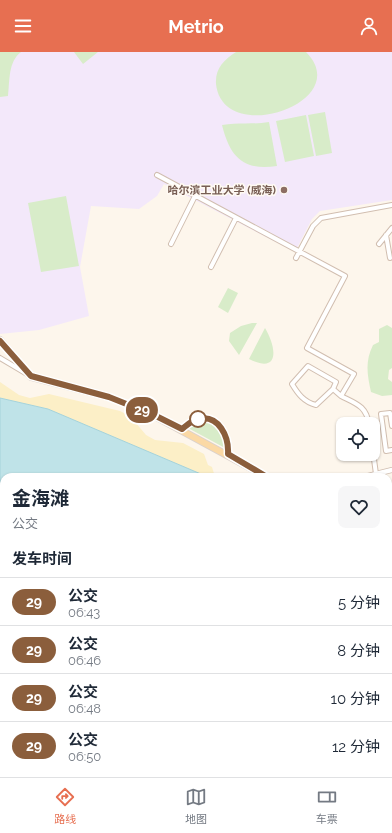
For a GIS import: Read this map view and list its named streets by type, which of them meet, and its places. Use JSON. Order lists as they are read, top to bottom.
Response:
{
  "places": ["哈尔滨工业大学 (威海)"],
  "lines": ["bus line 29"],
  "page": {
    "header": "Metrio",
    "on_map": "29",
    "heading": [
      ["金海滩", "公交"],
      "发车时间"
    ],
    "list": [
      {
        "mark": "29",
        "name": "公交",
        "note": "06:43",
        "value": "5 分钟"
      },
      {
        "mark": "29",
        "name": "公交",
        "note": "06:46",
        "value": "8 分钟"
      },
      {
        "mark": "29",
        "name": "公交",
        "note": "06:48",
        "value": "10 分钟"
      },
      {
        "mark": "29",
        "name": "公交",
        "note": "06:50",
        "value": "12 分钟"
      }
    ],
    "tabs": ["路线", "地图", "车票"]
  }
}
